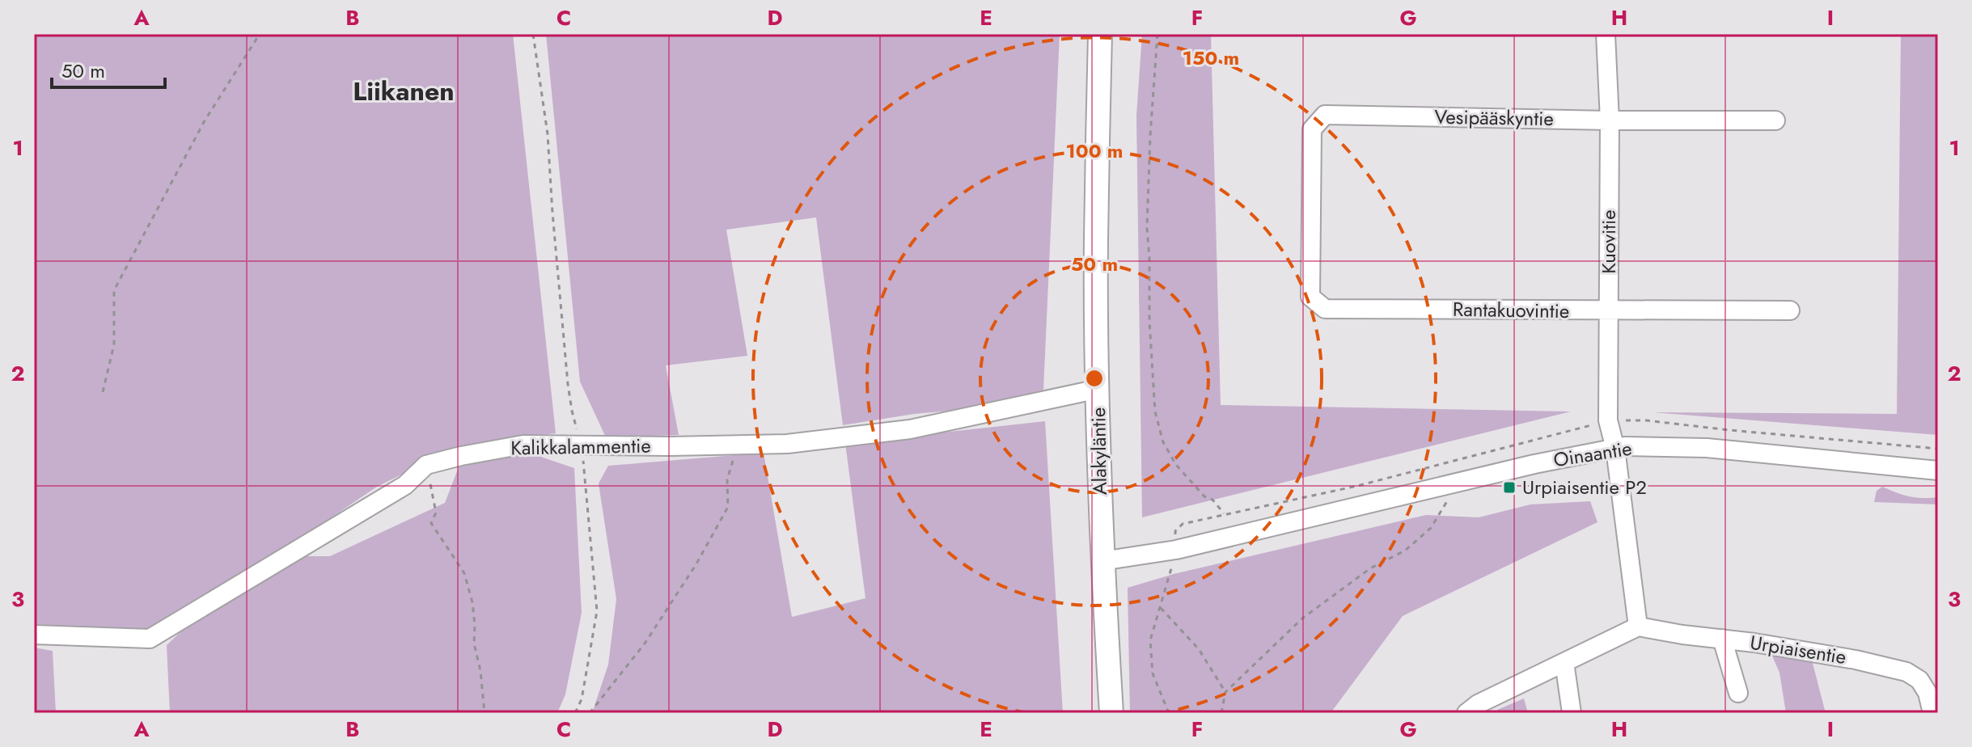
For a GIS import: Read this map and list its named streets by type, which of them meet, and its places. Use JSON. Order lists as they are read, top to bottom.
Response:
{
  "streets": {
    "main road": ["Alakyläntie"],
    "street": [
      "Vesipääskyntie",
      "Kuovitie",
      "Rantakuovintie",
      "Kalikkalammentie",
      "Oinaantie",
      "Urpiaisentie"
    ]
  },
  "crossings": [
    ["Vesipääskyntie", "Kuovitie"],
    ["Vesipääskyntie", "Rantakuovintie"],
    ["Kuovitie", "Rantakuovintie"],
    ["Kuovitie", "Oinaantie"],
    ["Kalikkalammentie", "Alakyläntie"],
    ["Alakyläntie", "Oinaantie"]
  ],
  "districts": ["Liikanen"],
  "places": {
    "transit": ["Urpiaisentie P2"]
  },
  "scale_bar": "50 m",
  "grid": {
    "columns": [
      "A",
      "B",
      "C",
      "D",
      "E",
      "F",
      "G",
      "H",
      "I"
    ],
    "rows": ["1", "2", "3"]
  },
  "rings": ["150 m", "100 m", "50 m"]
}
